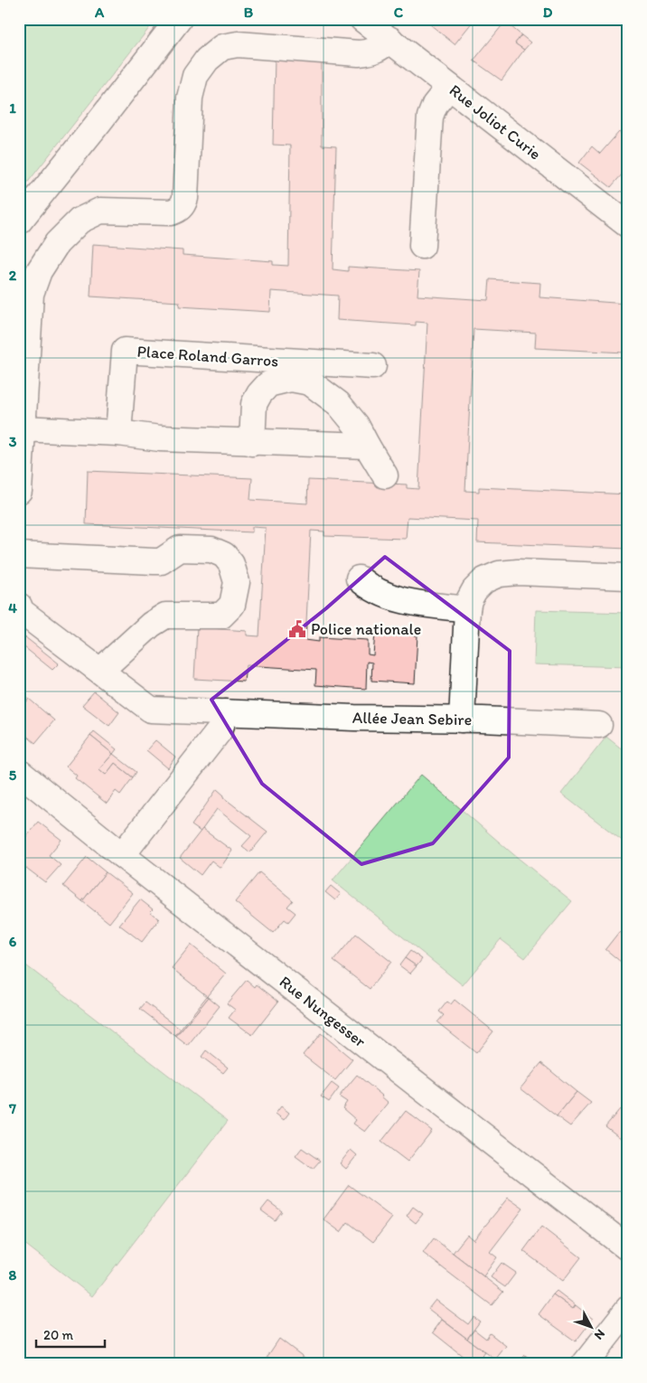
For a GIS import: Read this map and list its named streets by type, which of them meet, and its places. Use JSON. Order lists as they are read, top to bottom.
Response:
{
  "streets": {
    "street": [
      "Rue Joliot Curie",
      "Place Roland Garros",
      "Allée Jean Sebire",
      "Rue Nungesser"
    ]
  },
  "places": {
    "public building": ["Police nationale"]
  },
  "scale_bar": "20 m",
  "north": "bottom right",
  "grid": {
    "columns": [
      "A",
      "B",
      "C",
      "D"
    ],
    "rows": [
      "1",
      "2",
      "3",
      "4",
      "5",
      "6",
      "7",
      "8"
    ]
  }
}
